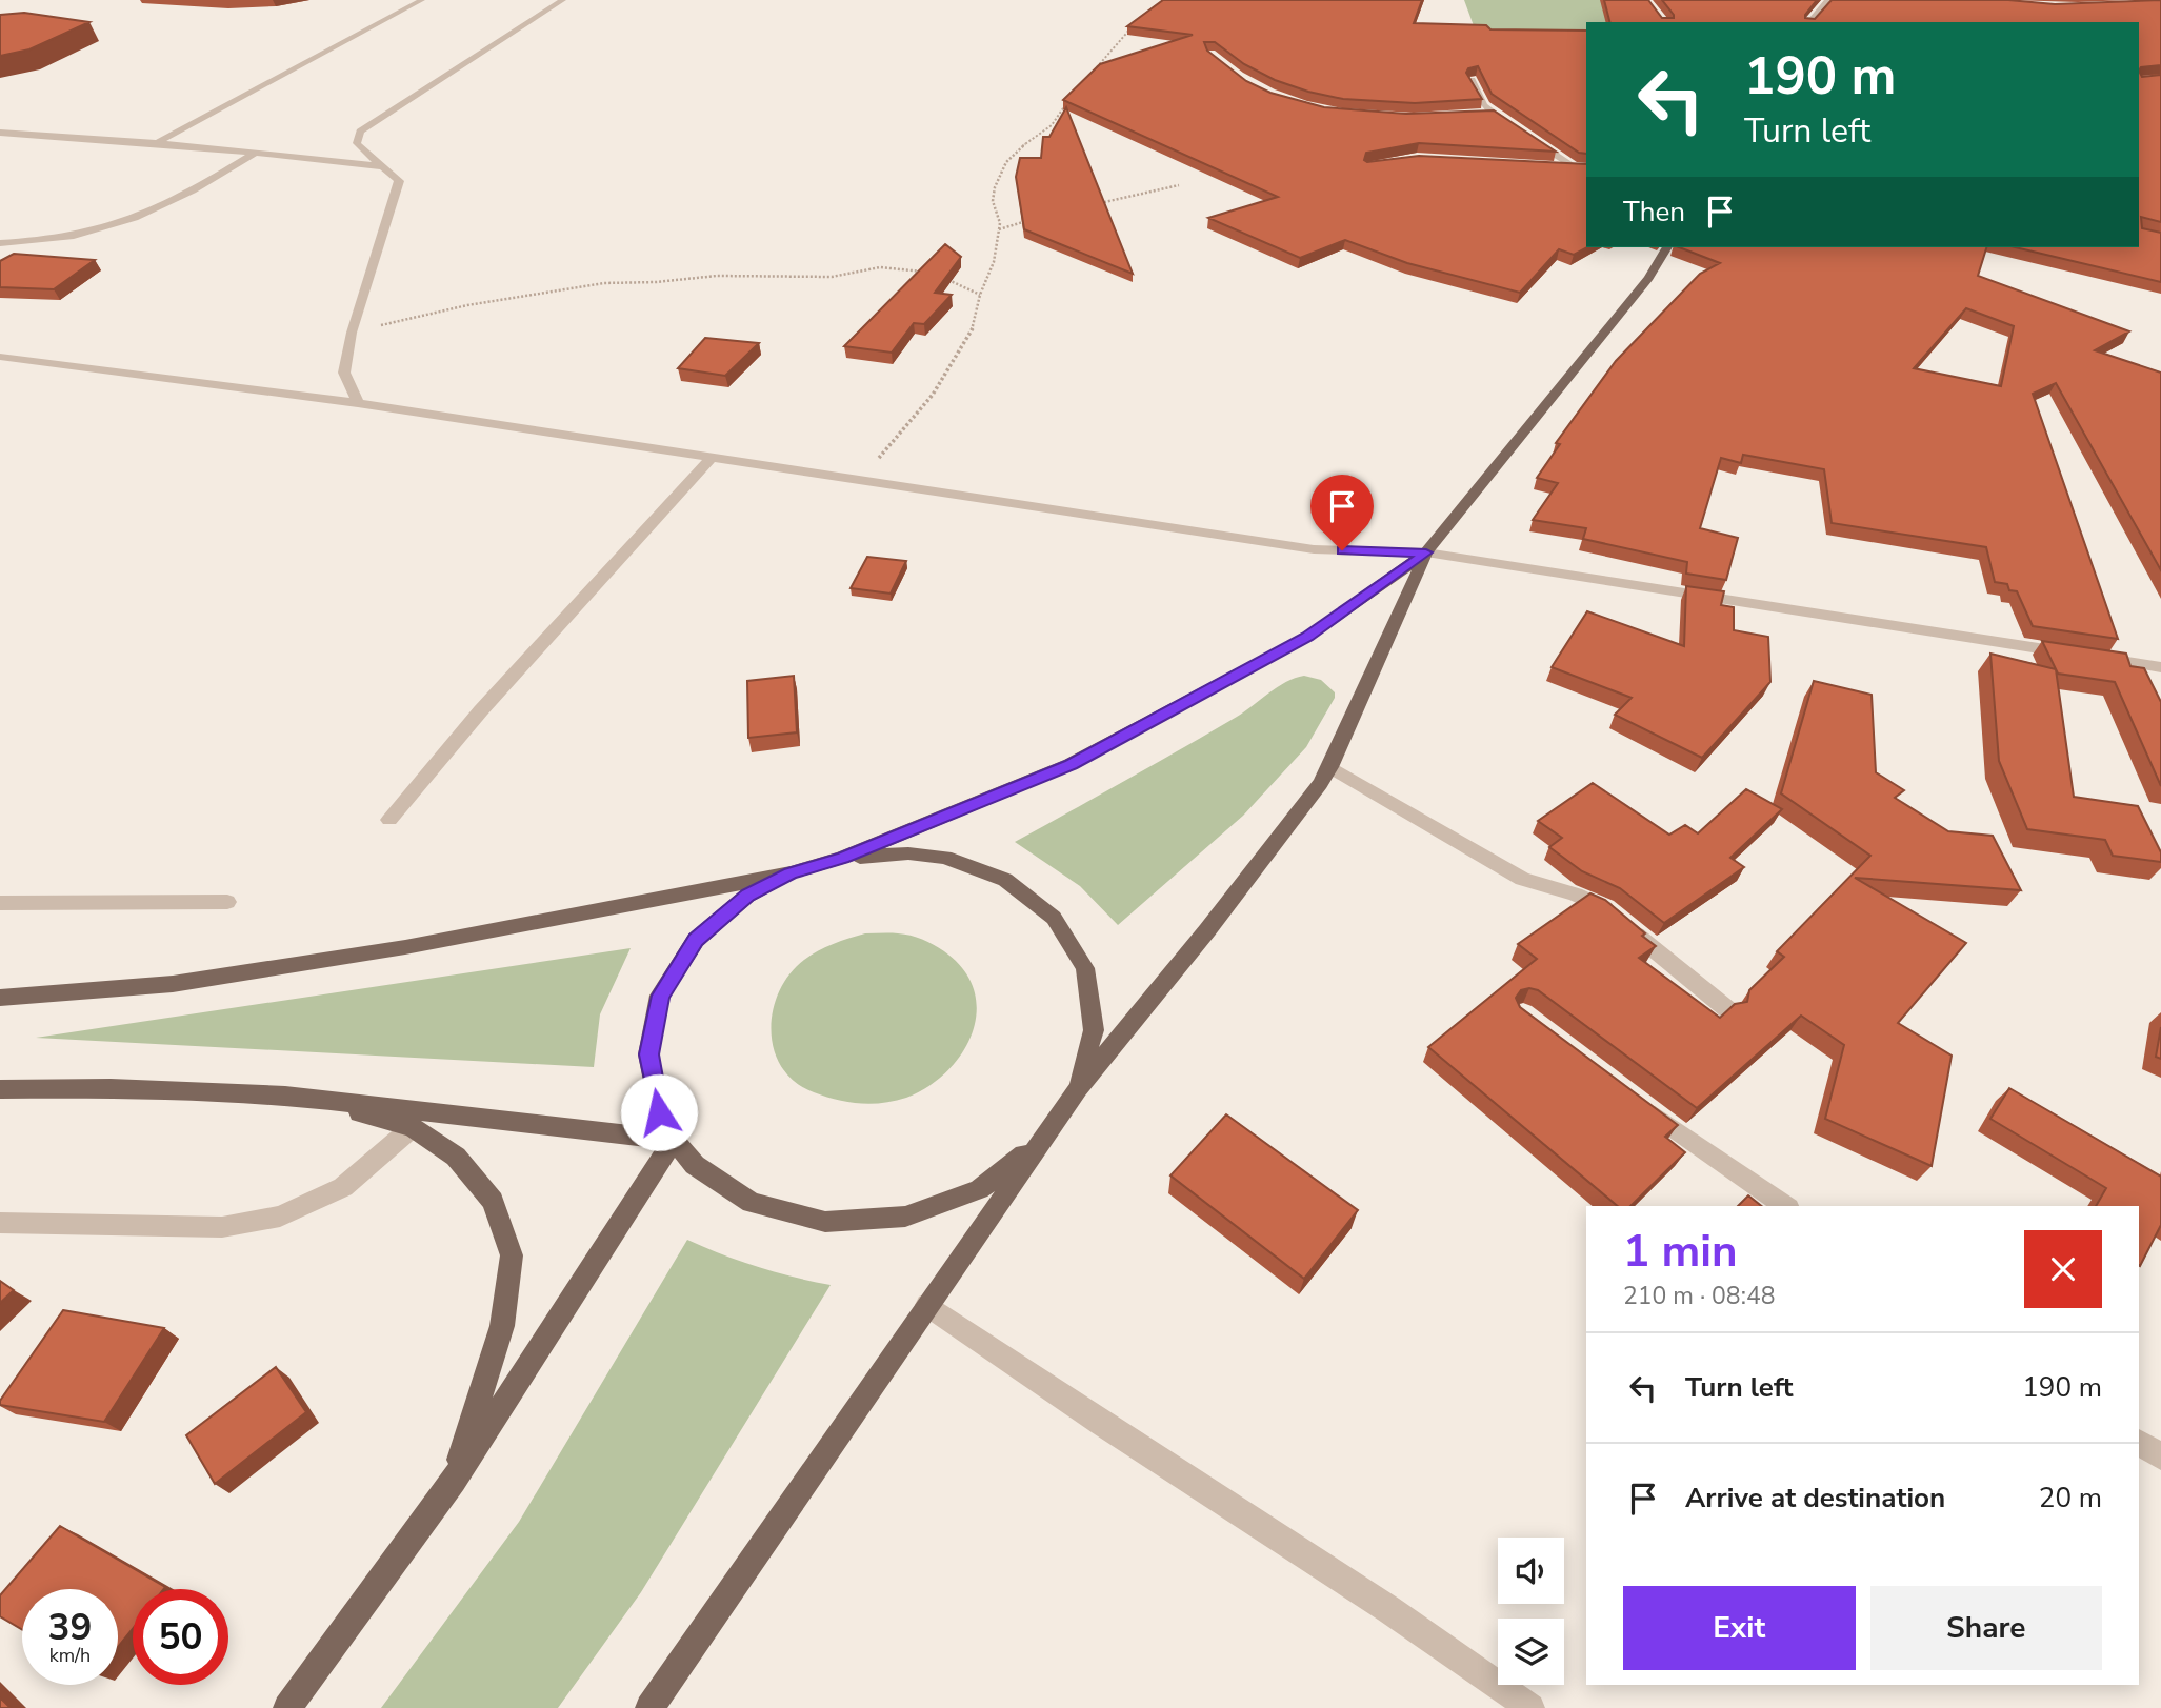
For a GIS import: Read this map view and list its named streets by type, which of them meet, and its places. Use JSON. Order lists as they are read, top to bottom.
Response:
{
  "page": {
    "turn": ["190 m", "Turn left"],
    "then": "Then",
    "heading": ["1 min", "210 m · 08:48"],
    "list": [
      {
        "name": "Turn left",
        "value": "190 m"
      },
      {
        "name": "Arrive at destination",
        "value": "20 m"
      }
    ],
    "buttons": ["Exit", "Share"],
    "speed": "39 km/h",
    "limit": "50"
  }
}
